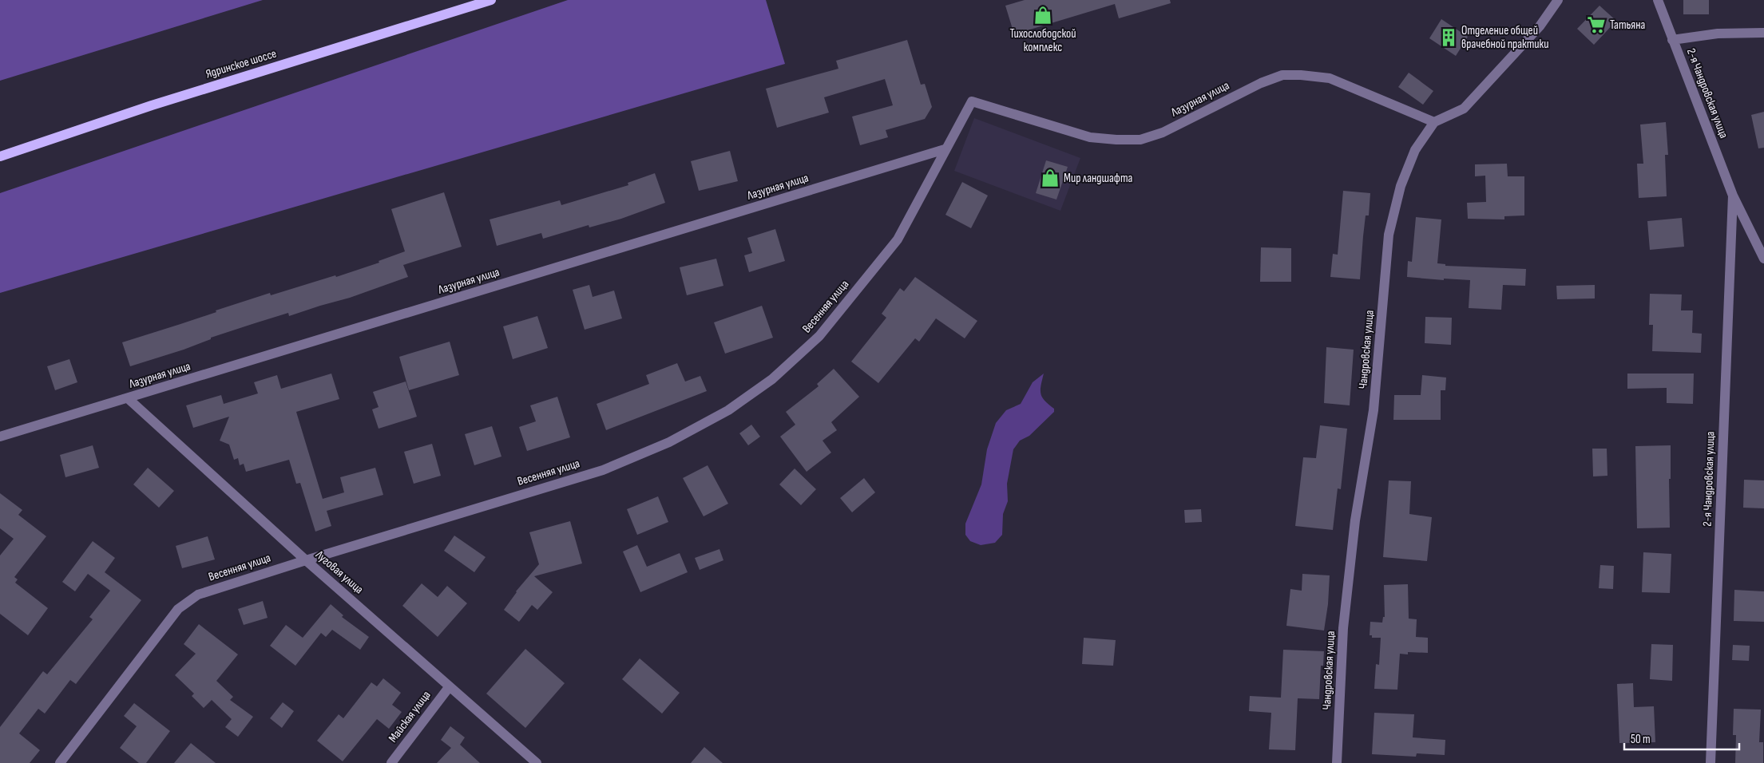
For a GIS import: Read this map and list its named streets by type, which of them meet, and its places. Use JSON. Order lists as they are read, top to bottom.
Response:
{
  "streets": {
    "main road": ["Ядринское шоссе"],
    "street": [
      "2-я Чандровская улица",
      "Лазурная улица",
      "Весенняя улица",
      "Чандровская улица",
      "Луговая улица",
      "Майская улица"
    ]
  },
  "crossings": [
    ["Лазурная улица", "Весенняя улица"],
    ["Лазурная улица", "Чандровская улица"],
    ["Лазурная улица", "Луговая улица"],
    ["Весенняя улица", "Луговая улица"],
    ["Луговая улица", "Майская улица"]
  ],
  "places": {
    "shop": ["Тихослободской комплекс", "Мир ландшафта"],
    "supermarket": ["Татьяна"],
    "building": ["Отделение общей врачебной практики"]
  },
  "scale_bar": "50 m"
}
